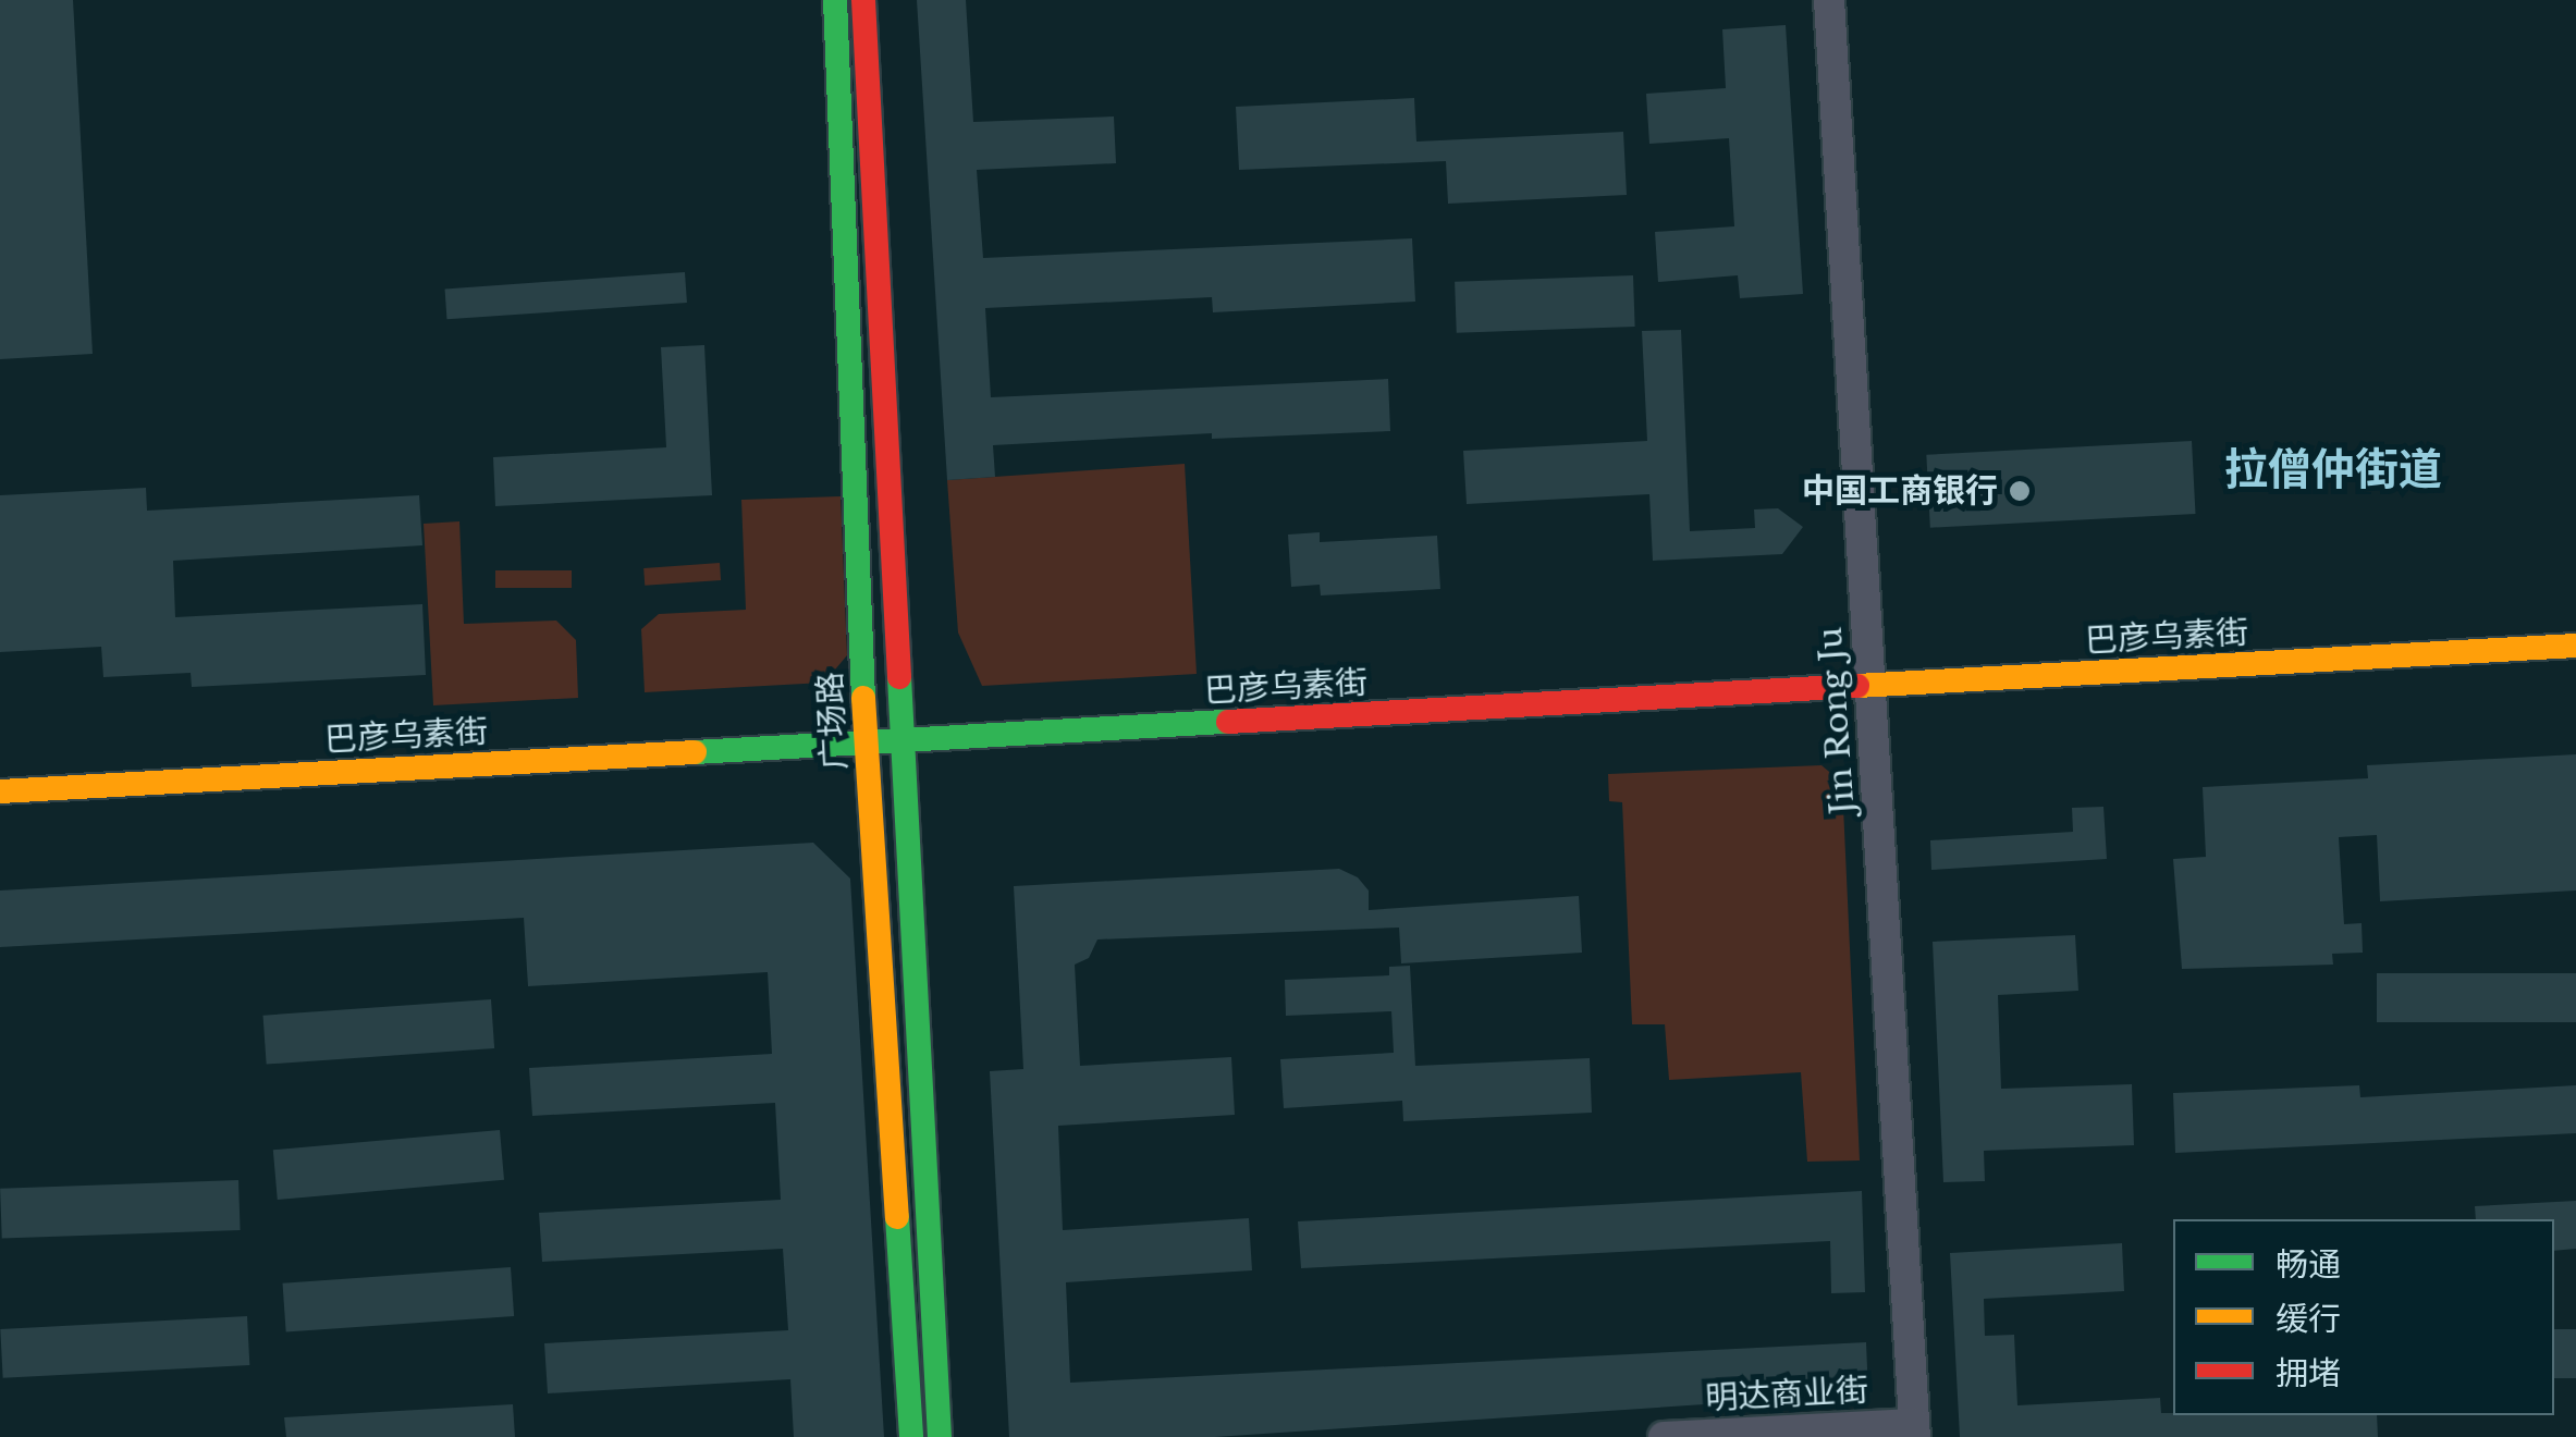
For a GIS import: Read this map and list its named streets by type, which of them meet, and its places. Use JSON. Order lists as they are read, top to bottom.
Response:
{
  "streets": {
    "street": [
      "巴彦乌素街",
      "广场路",
      "Jin Rong Ju",
      "明达商业街"
    ]
  },
  "crossings": [
    ["巴彦乌素街", "广场路"],
    ["巴彦乌素街", "Jin Rong Ju"],
    ["Jin Rong Ju", "明达商业街"]
  ],
  "districts": ["拉僧仲街道"],
  "places": ["中国工商银行"],
  "legend": ["畅通", "缓行", "拥堵"]
}
